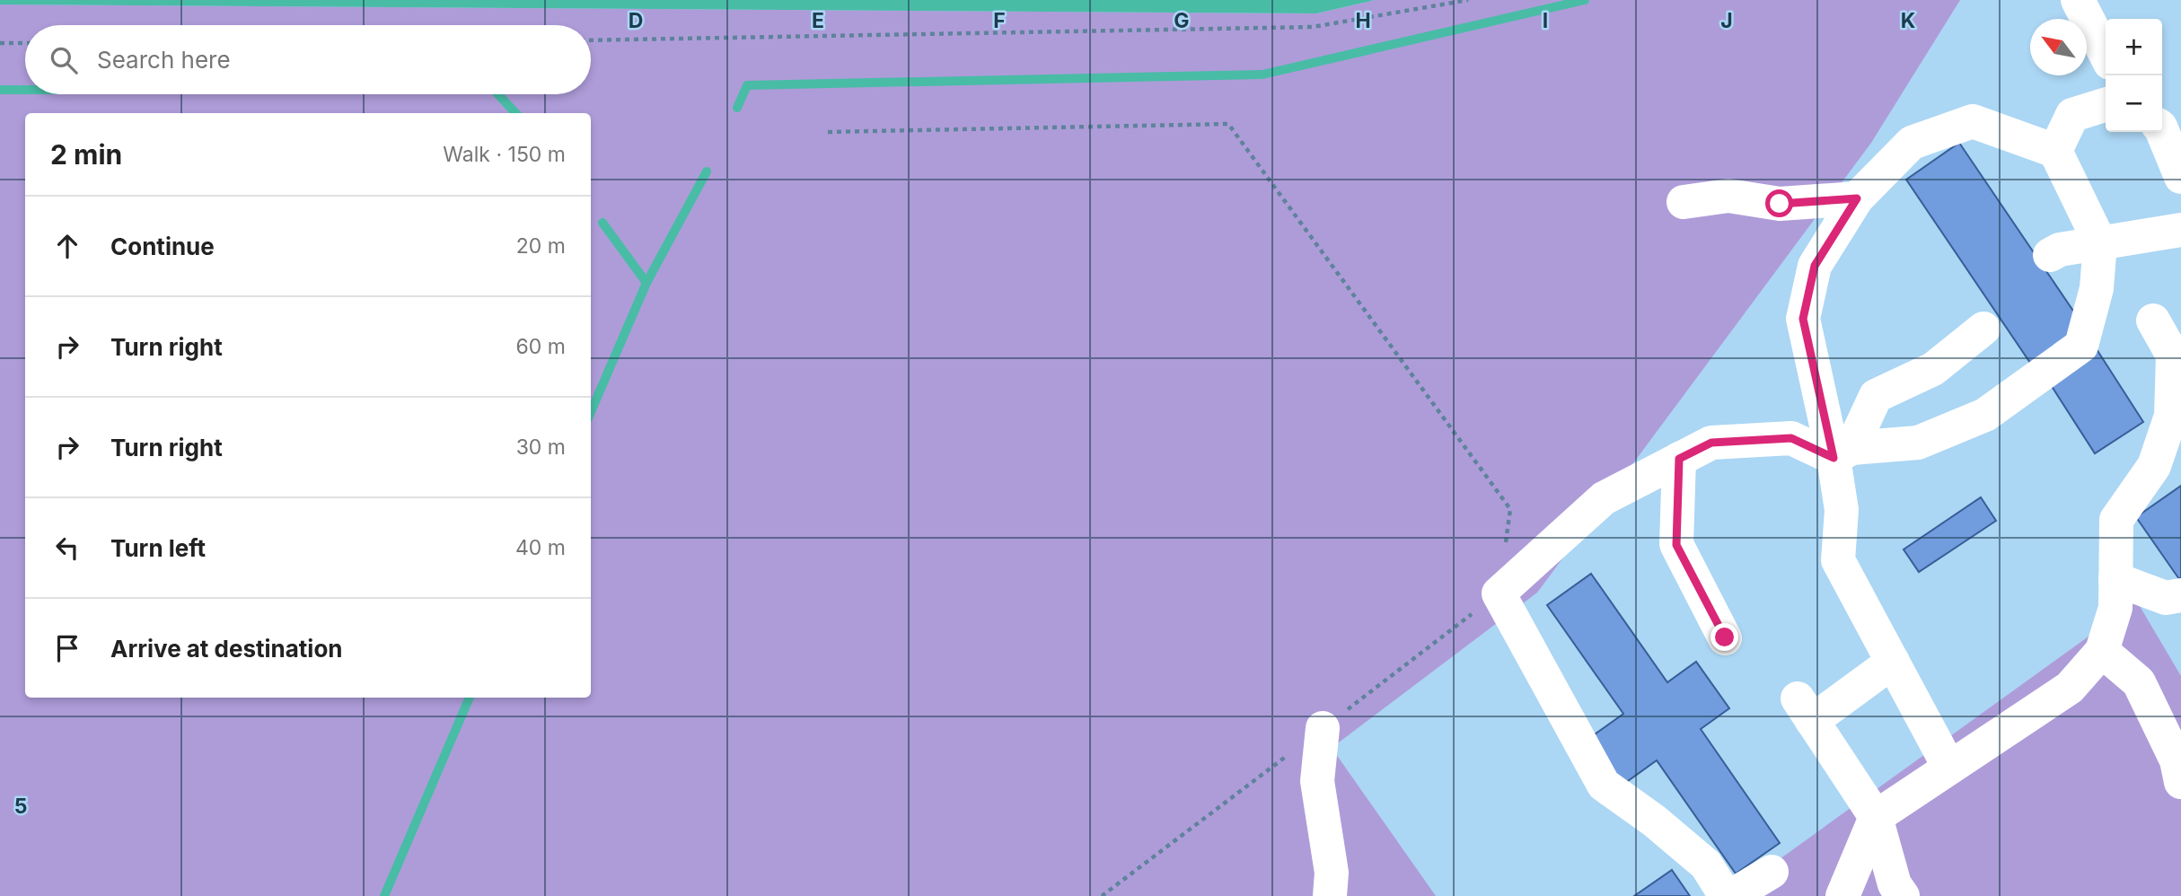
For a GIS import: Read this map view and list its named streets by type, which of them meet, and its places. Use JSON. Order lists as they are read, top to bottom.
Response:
{
  "north": "top left",
  "page": {
    "map_buttons": ["+", "−"],
    "search": "Search here",
    "heading": ["2 min", "Walk · 150 m"],
    "list": [
      ["Continue", "20 m"],
      ["Turn right", "60 m"],
      ["Turn right", "30 m"],
      ["Turn left", "40 m"],
      "Arrive at destination"
    ]
  },
  "grid": {
    "columns": [
      "D",
      "E",
      "F",
      "G",
      "H",
      "I",
      "J",
      "K"
    ],
    "rows": ["5"]
  }
}
